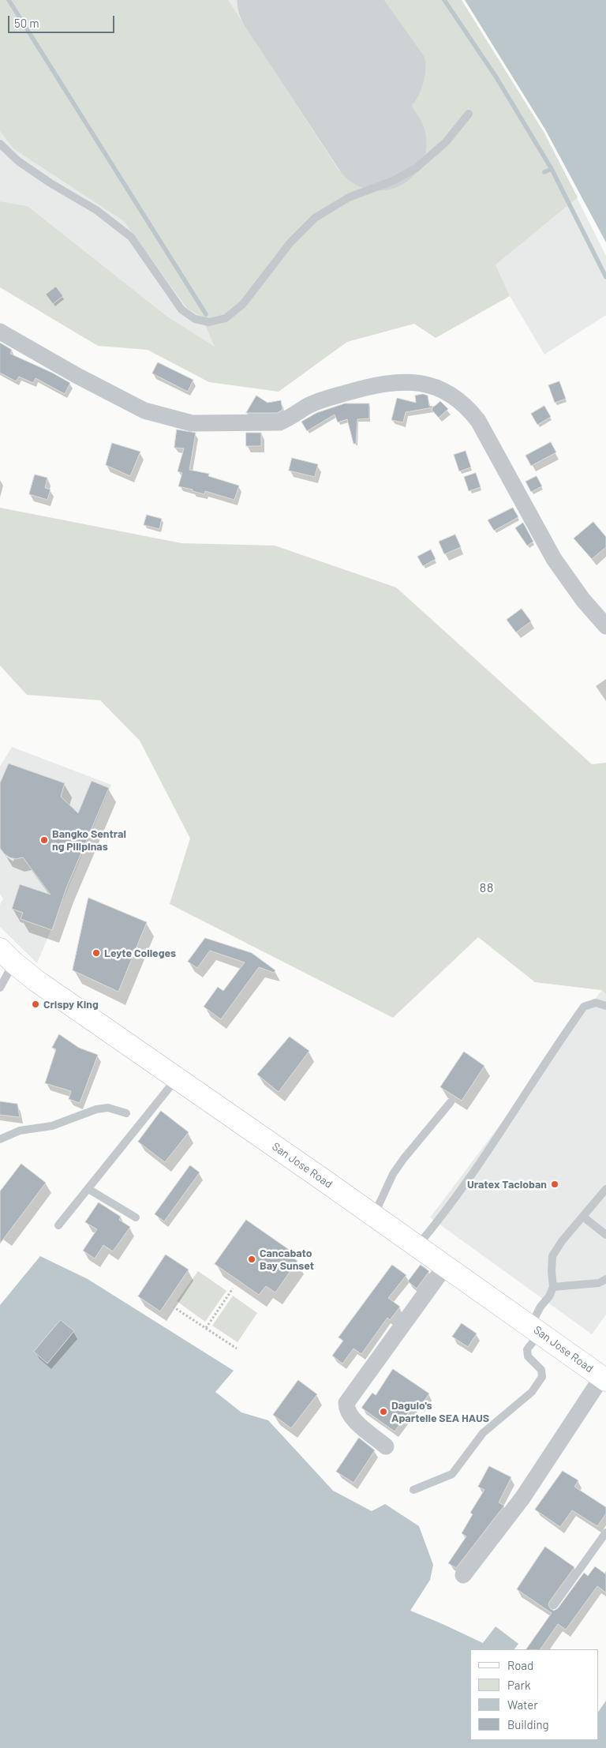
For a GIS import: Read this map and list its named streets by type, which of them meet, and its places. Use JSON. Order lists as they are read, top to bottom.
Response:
{
  "streets": {
    "main road": ["San Jose Road"]
  },
  "districts": ["88"],
  "places": [
    "Bangko Sentral ng Pilipinas",
    "Leyte Colleges",
    "Crispy King",
    "Uratex Tacloban",
    "Cancabato Bay Sunset",
    "Daguio's Apartelle SEA HAUS"
  ],
  "legend": [
    "Road",
    "Park",
    "Water",
    "Building"
  ],
  "scale_bar": "50 m"
}
